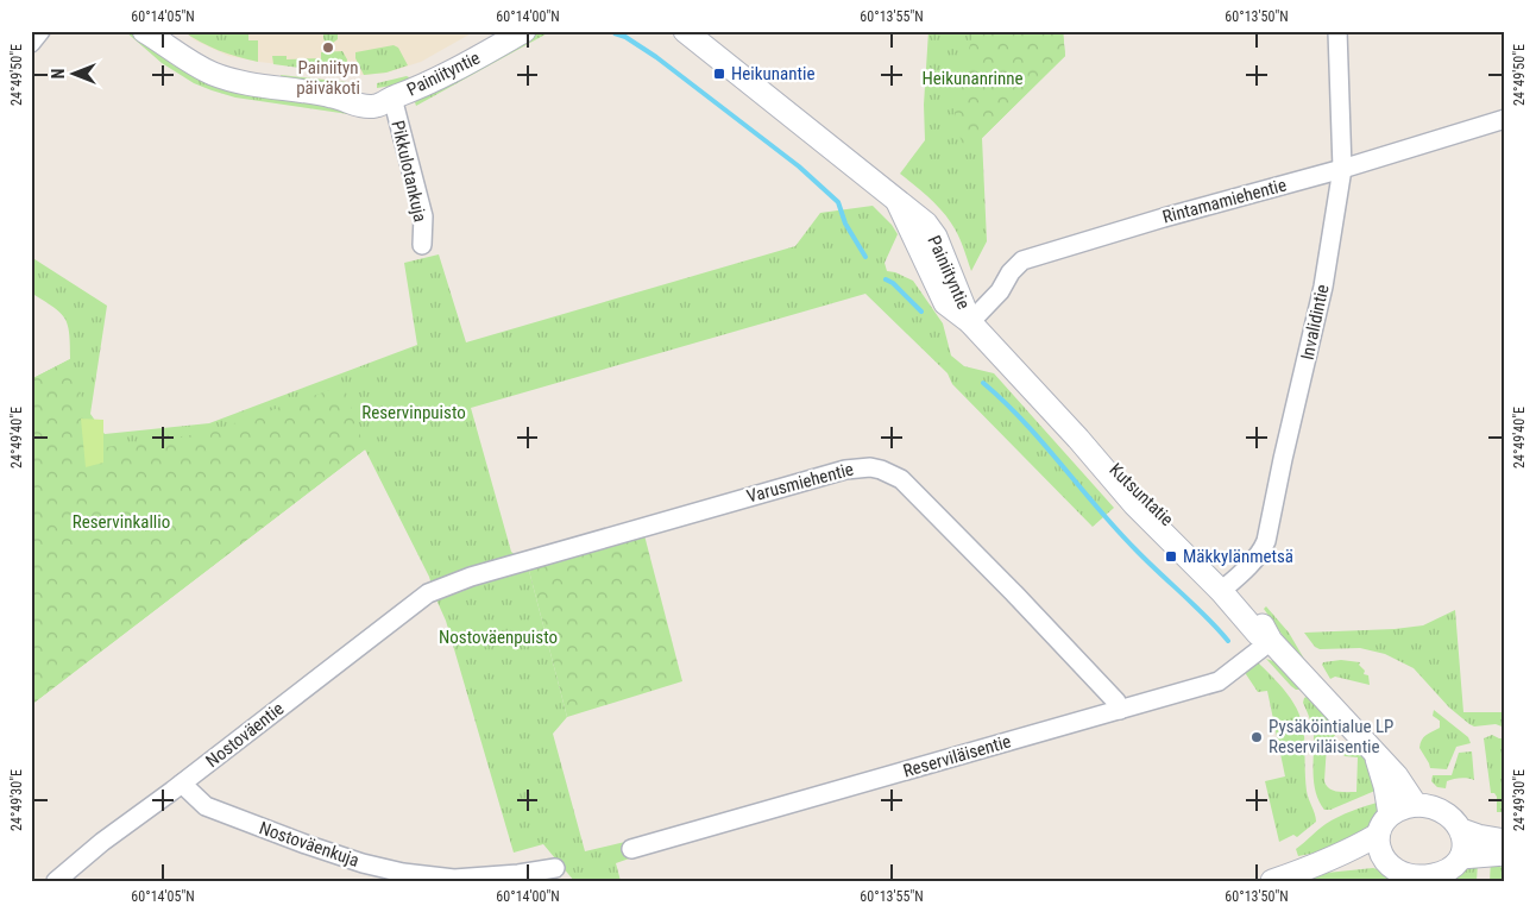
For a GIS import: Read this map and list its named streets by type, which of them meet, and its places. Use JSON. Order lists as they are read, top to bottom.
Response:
{
  "streets": {
    "street": [
      "Painiityntie",
      "Pikkulotankuja",
      "Rintamamiehentie",
      "Invalidintie",
      "Varusmiehentie",
      "Kutsuntatie",
      "Nostoväentie",
      "Reserviläisentie",
      "Nostoväenkuja"
    ]
  },
  "crossings": [
    ["Painiityntie", "Pikkulotankuja"],
    ["Painiityntie", "Rintamamiehentie"],
    ["Painiityntie", "Kutsuntatie"],
    ["Rintamamiehentie", "Invalidintie"],
    ["Rintamamiehentie", "Kutsuntatie"],
    ["Invalidintie", "Kutsuntatie"],
    ["Varusmiehentie", "Nostoväentie"],
    ["Varusmiehentie", "Reserviläisentie"],
    ["Kutsuntatie", "Reserviläisentie"],
    ["Nostoväentie", "Nostoväenkuja"]
  ],
  "parks": [
    "Heikunanrinne",
    "Reservinpuisto",
    "Reservinkallio",
    "Nostoväenpuisto"
  ],
  "places": {
    "other": ["Painiityn päiväkoti", "Pysäköintialue LP Reserviläisentie"],
    "transit": ["Heikunantie", "Mäkkylänmetsä"]
  },
  "north": "left",
  "coordinates": [
    "60°14'05\"N",
    "60°14'00\"N",
    "60°13'55\"N",
    "60°13'50\"N",
    "24°49'50\"E",
    "24°49'40\"E",
    "24°49'30\"E"
  ]
}
